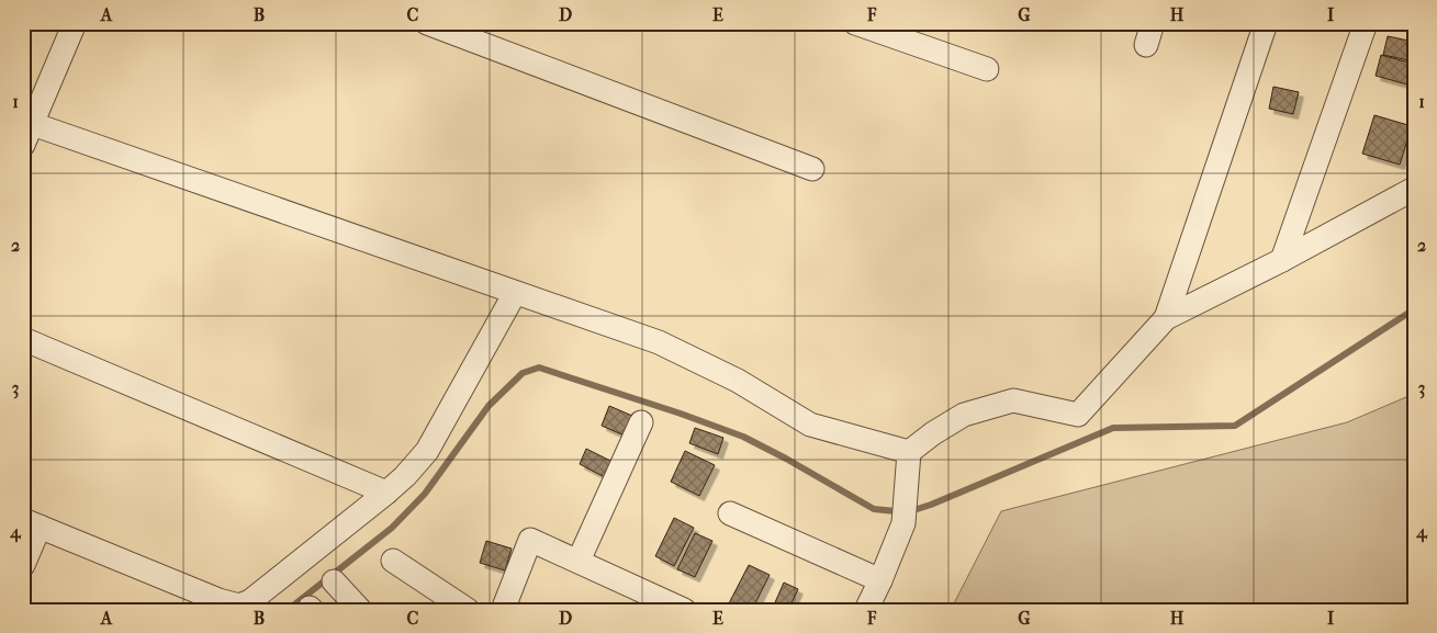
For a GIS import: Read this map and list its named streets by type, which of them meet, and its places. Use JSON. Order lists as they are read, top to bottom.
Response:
{
  "grid": {
    "columns": [
      "A",
      "B",
      "C",
      "D",
      "E",
      "F",
      "G",
      "H",
      "I"
    ],
    "rows": [
      "1",
      "2",
      "3",
      "4"
    ]
  }
}
